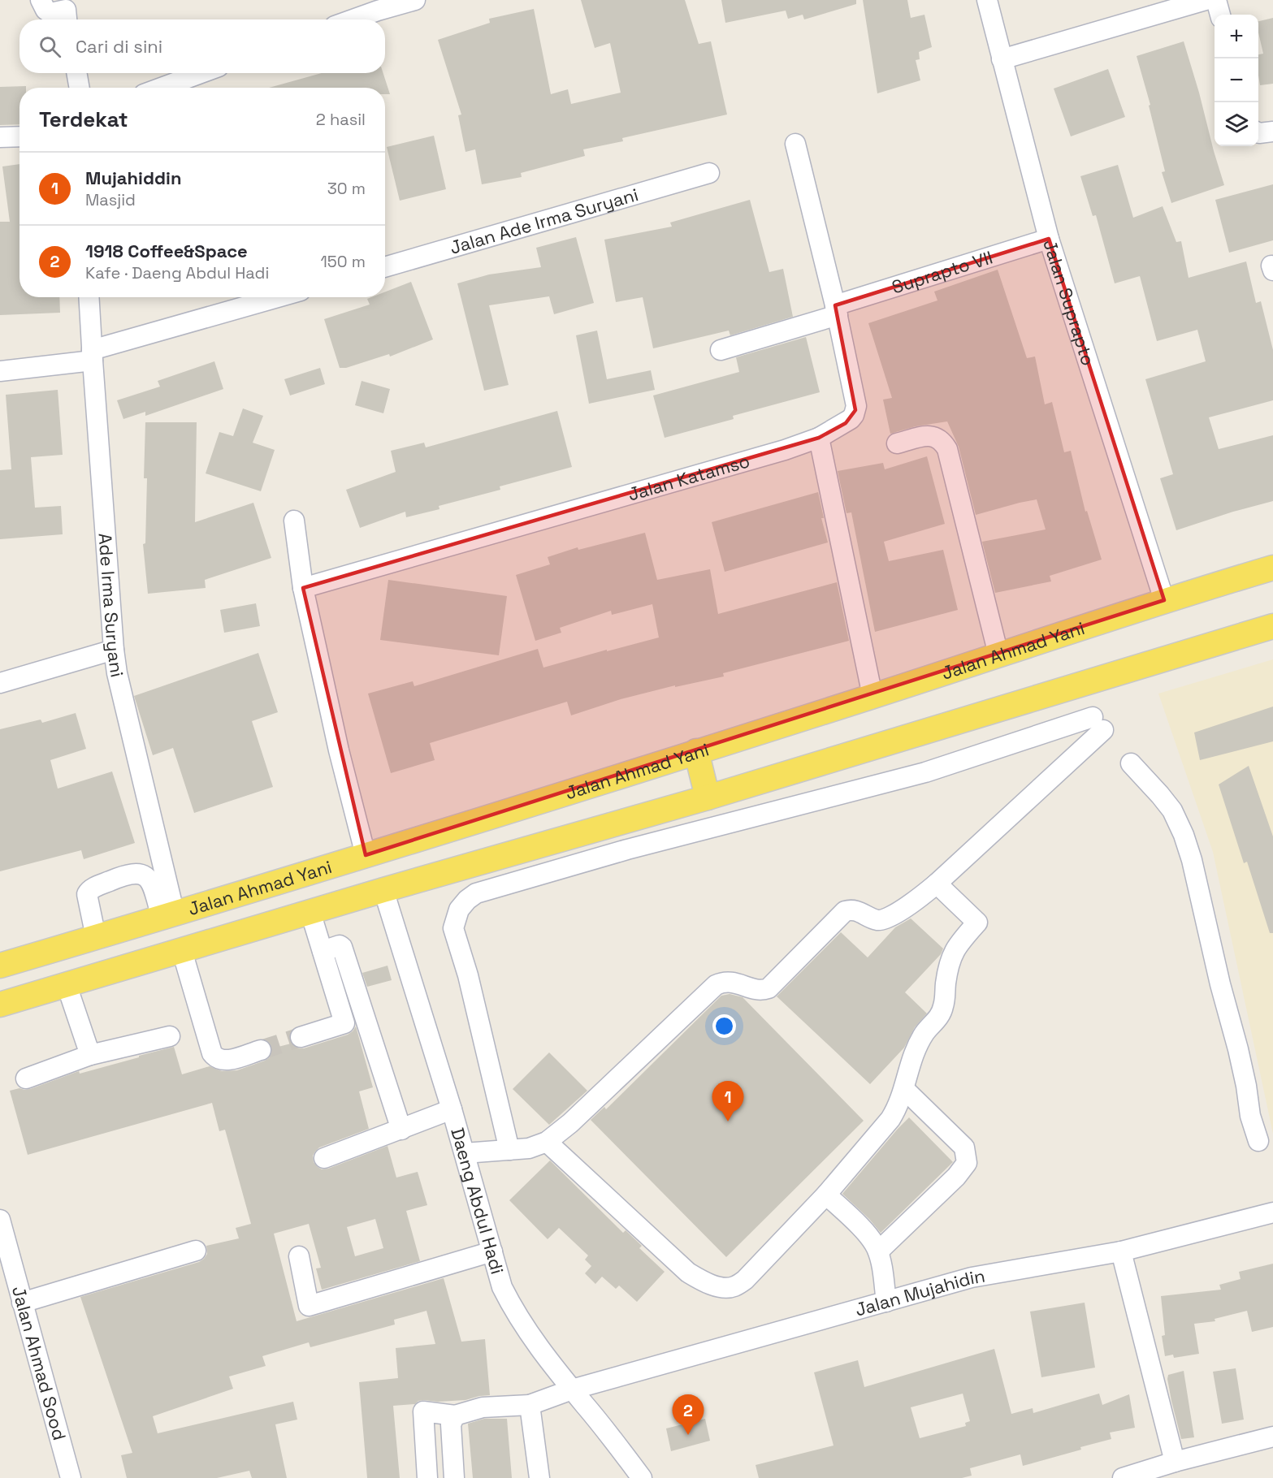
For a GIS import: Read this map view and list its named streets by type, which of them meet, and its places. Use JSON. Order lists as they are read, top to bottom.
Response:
{
  "streets": {
    "main road": ["Jalan Ahmad Yani"],
    "street": [
      "Jalan Ade Irma Suryani",
      "Suprapto VII",
      "Jalan Suprapto",
      "Jalan Katamso",
      "Ade Irma Suryani",
      "Daeng Abdul Hadi",
      "Jalan Mujahidin",
      "Jalan Ahmad Sood"
    ]
  },
  "crossings": [
    ["Suprapto VII", "Jalan Suprapto"],
    ["Suprapto VII", "Jalan Katamso"],
    ["Jalan Suprapto", "Jalan Ahmad Yani"],
    ["Ade Irma Suryani", "Jalan Ahmad Yani"],
    ["Jalan Ahmad Yani", "Daeng Abdul Hadi"],
    ["Daeng Abdul Hadi", "Jalan Mujahidin"]
  ],
  "page": {
    "map_buttons": ["+", "−"],
    "search": "Cari di sini",
    "heading": ["Terdekat", "2 hasil"],
    "list": [
      {
        "mark": "1",
        "name": "Mujahiddin",
        "note": "Masjid",
        "value": "30 m"
      },
      {
        "mark": "2",
        "name": "1918 Coffee&Space",
        "note": "Kafe · Daeng Abdul Hadi",
        "value": "150 m"
      }
    ],
    "pins": ["1", "2"]
  }
}
